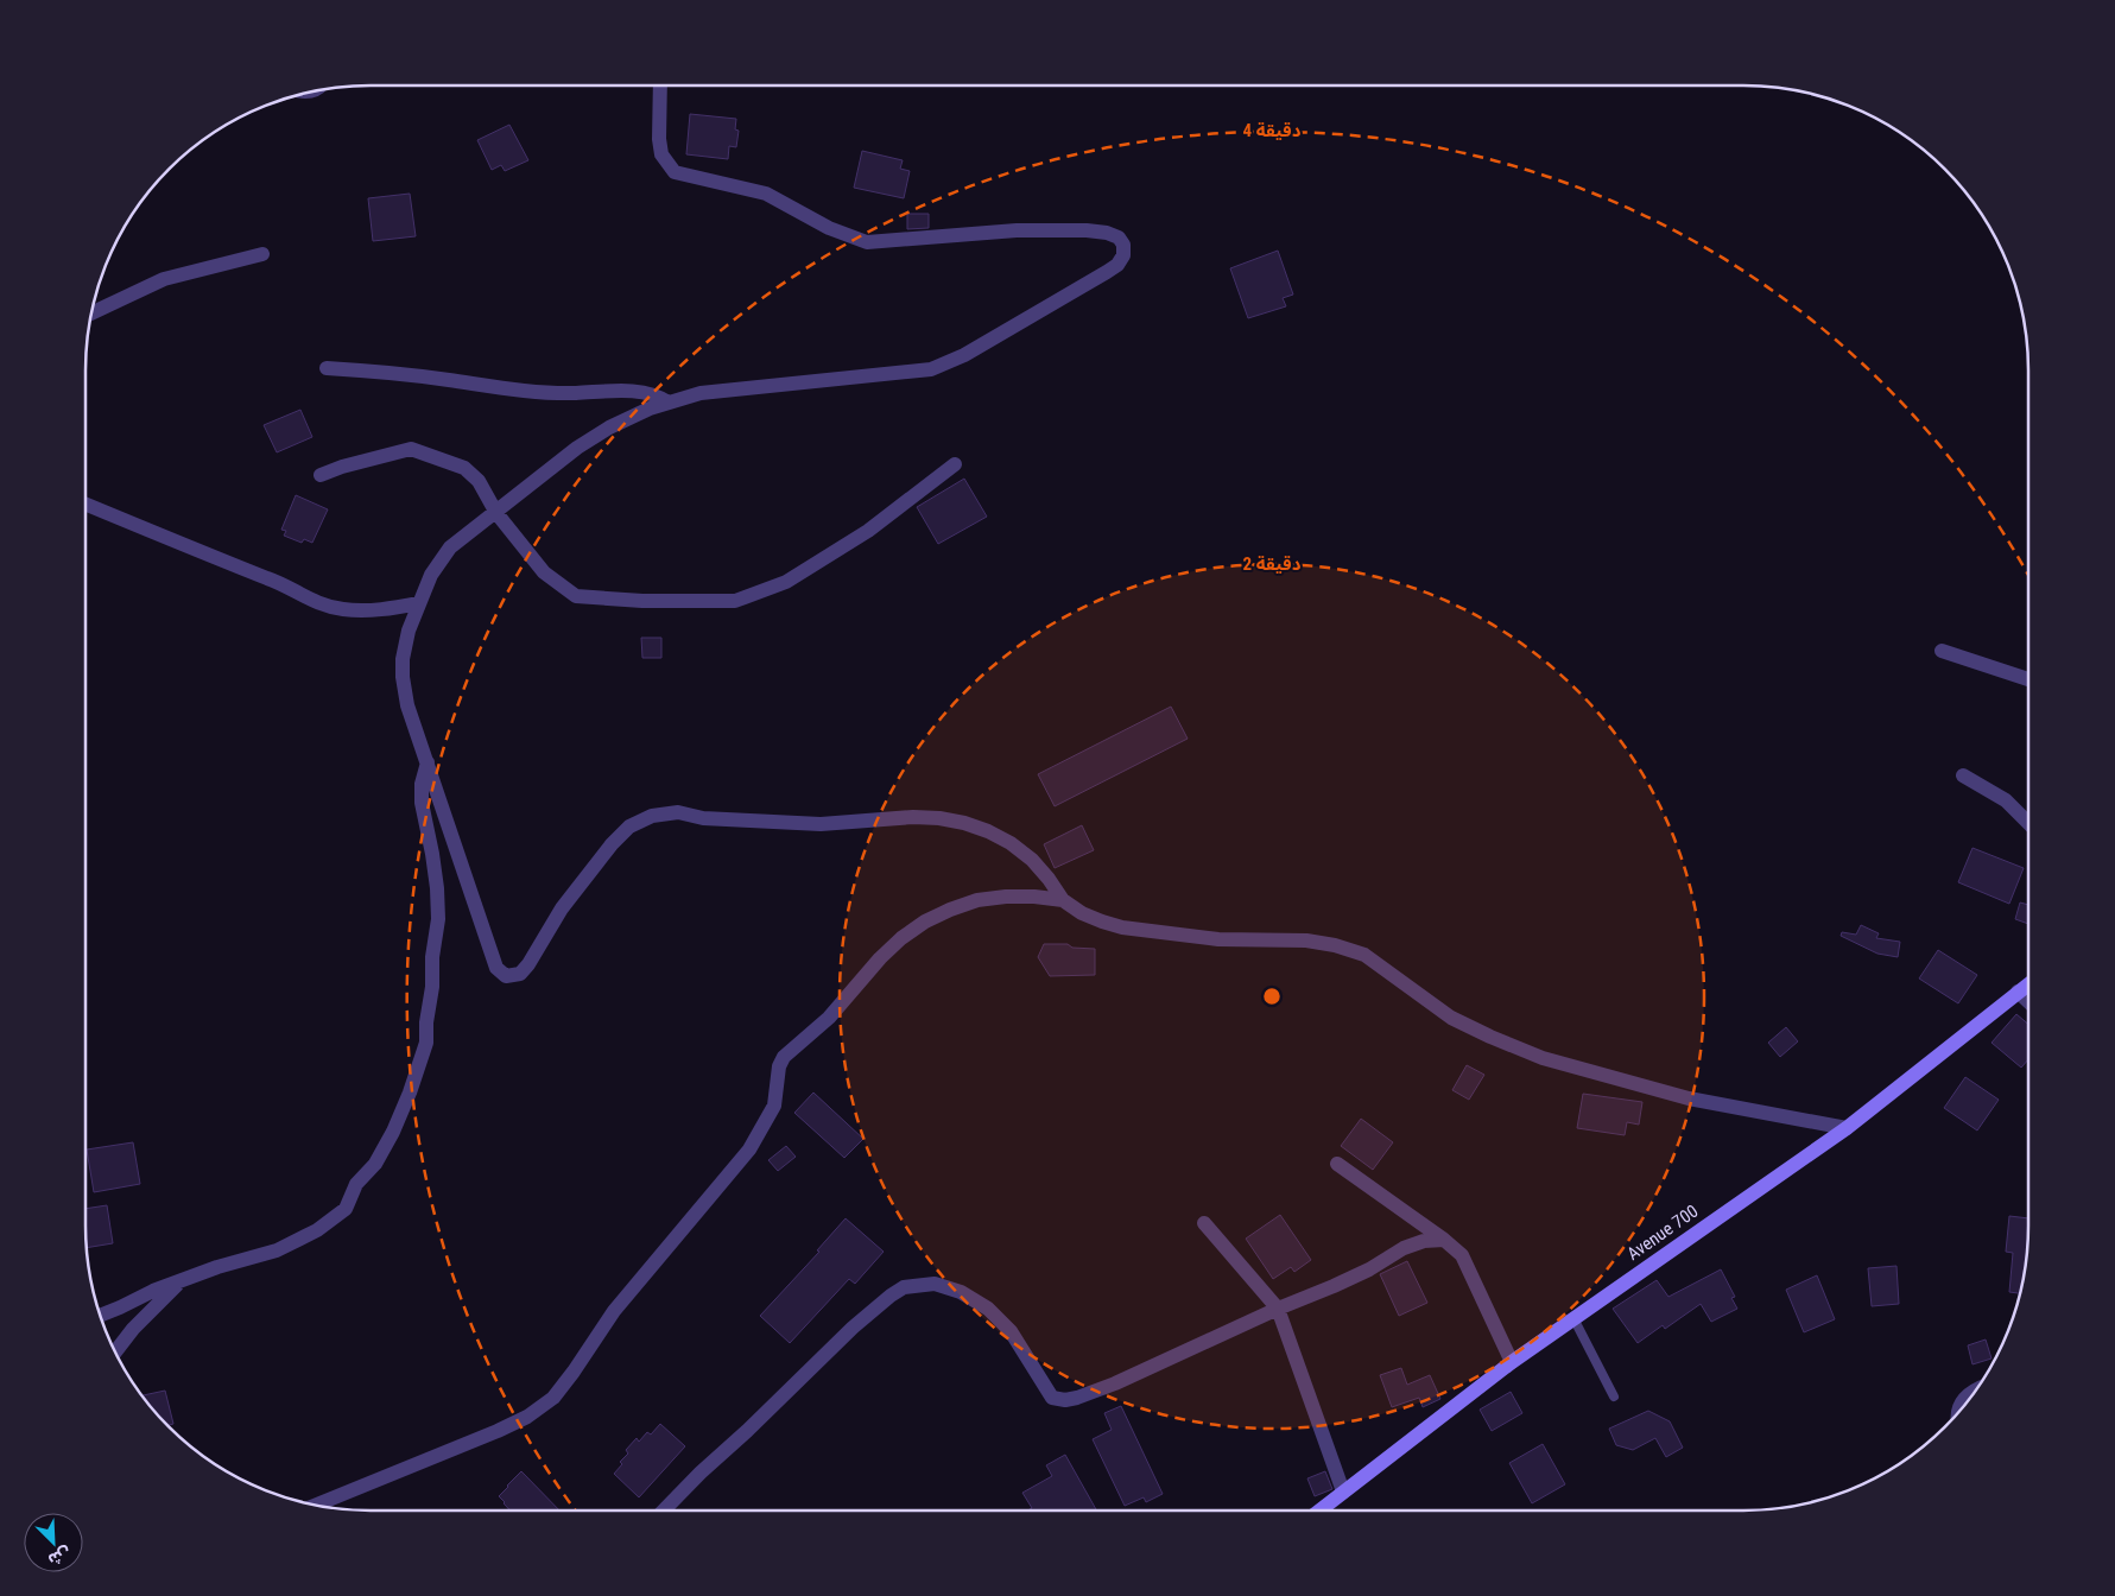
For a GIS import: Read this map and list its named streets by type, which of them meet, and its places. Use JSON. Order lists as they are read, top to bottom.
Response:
{
  "streets": {
    "main road": ["Avenue 700"]
  },
  "north": "bottom right",
  "rings": ["4 دقيقة", "2 دقيقة"]
}
